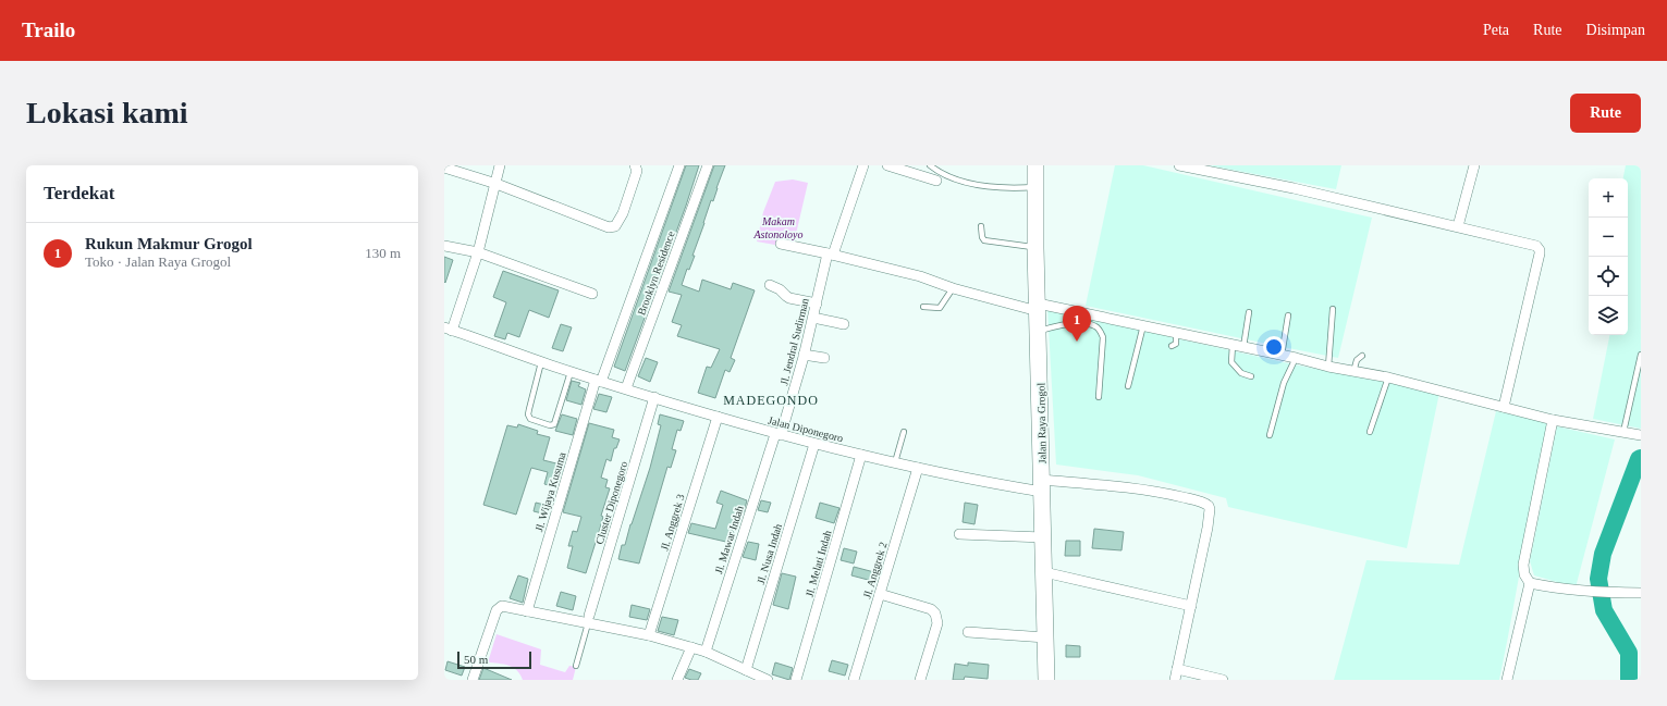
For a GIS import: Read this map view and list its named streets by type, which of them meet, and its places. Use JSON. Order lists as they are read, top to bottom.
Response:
{
  "streets": {
    "main road": ["Jalan Raya Grogol"],
    "street": [
      "Brooklyn Residence",
      "Jl. Jendral Sudirman",
      "Jalan Diponegoro",
      "Jl. Wijaya Kusuma",
      "Cluster Diponegoro",
      "Jl. Anggrek 3",
      "Jl. Mawar Indah",
      "Jl. Nusa Indah",
      "Jl. Melati Indah",
      "Jl. Anggrek 2"
    ]
  },
  "crossings": [
    ["Brooklyn Residence", "Jalan Diponegoro"],
    ["Jl. Jendral Sudirman", "Jalan Diponegoro"],
    ["Jl. Jendral Sudirman", "Jl. Mawar Indah"],
    ["Jalan Raya Grogol", "Jalan Diponegoro"],
    ["Jalan Diponegoro", "Jl. Wijaya Kusuma"],
    ["Jalan Diponegoro", "Cluster Diponegoro"],
    ["Jalan Diponegoro", "Jl. Anggrek 3"],
    ["Jalan Diponegoro", "Jl. Mawar Indah"],
    ["Jalan Diponegoro", "Jl. Nusa Indah"],
    ["Jalan Diponegoro", "Jl. Melati Indah"],
    ["Jalan Diponegoro", "Jl. Anggrek 2"]
  ],
  "districts": ["MADEGONDO"],
  "parks": ["Makam Astonoloyo"],
  "scale_bar": "50 m",
  "page": {
    "header": "Trailo",
    "nav": ["Peta", "Rute", "Disimpan"],
    "buttons": "Rute",
    "title": "Lokasi kami",
    "heading": "Terdekat",
    "map_buttons": ["+", "−"],
    "list": [
      {
        "mark": "1",
        "name": "Rukun Makmur Grogol",
        "note": "Toko · Jalan Raya Grogol",
        "value": "130 m"
      }
    ],
    "pins": "1",
    "scale": "50 m"
  }
}
